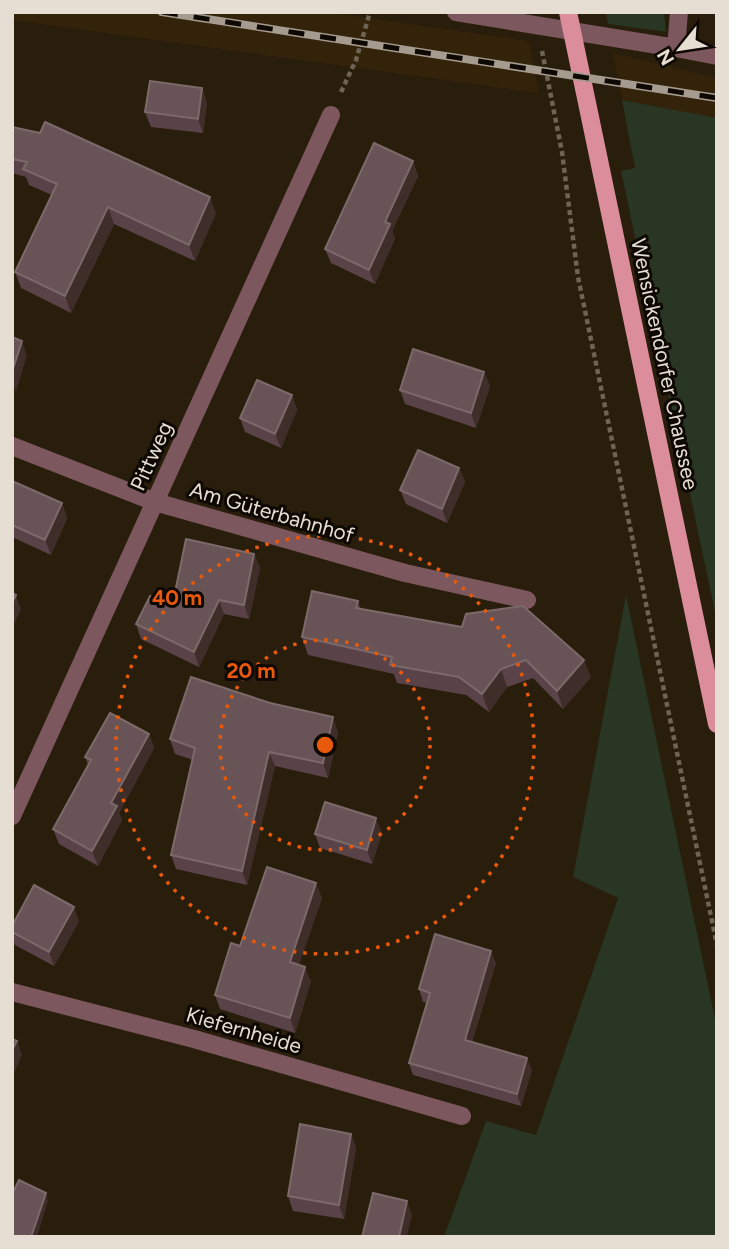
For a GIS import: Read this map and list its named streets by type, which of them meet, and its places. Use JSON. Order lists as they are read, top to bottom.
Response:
{
  "streets": {
    "main road": ["Wensickendorfer Chaussee"],
    "street": ["Pittweg", "Am Güterbahnhof", "Kiefernheide"]
  },
  "crossings": [
    ["Pittweg", "Am Güterbahnhof"]
  ],
  "north": "bottom left",
  "rings": ["40 m", "20 m"]
}
